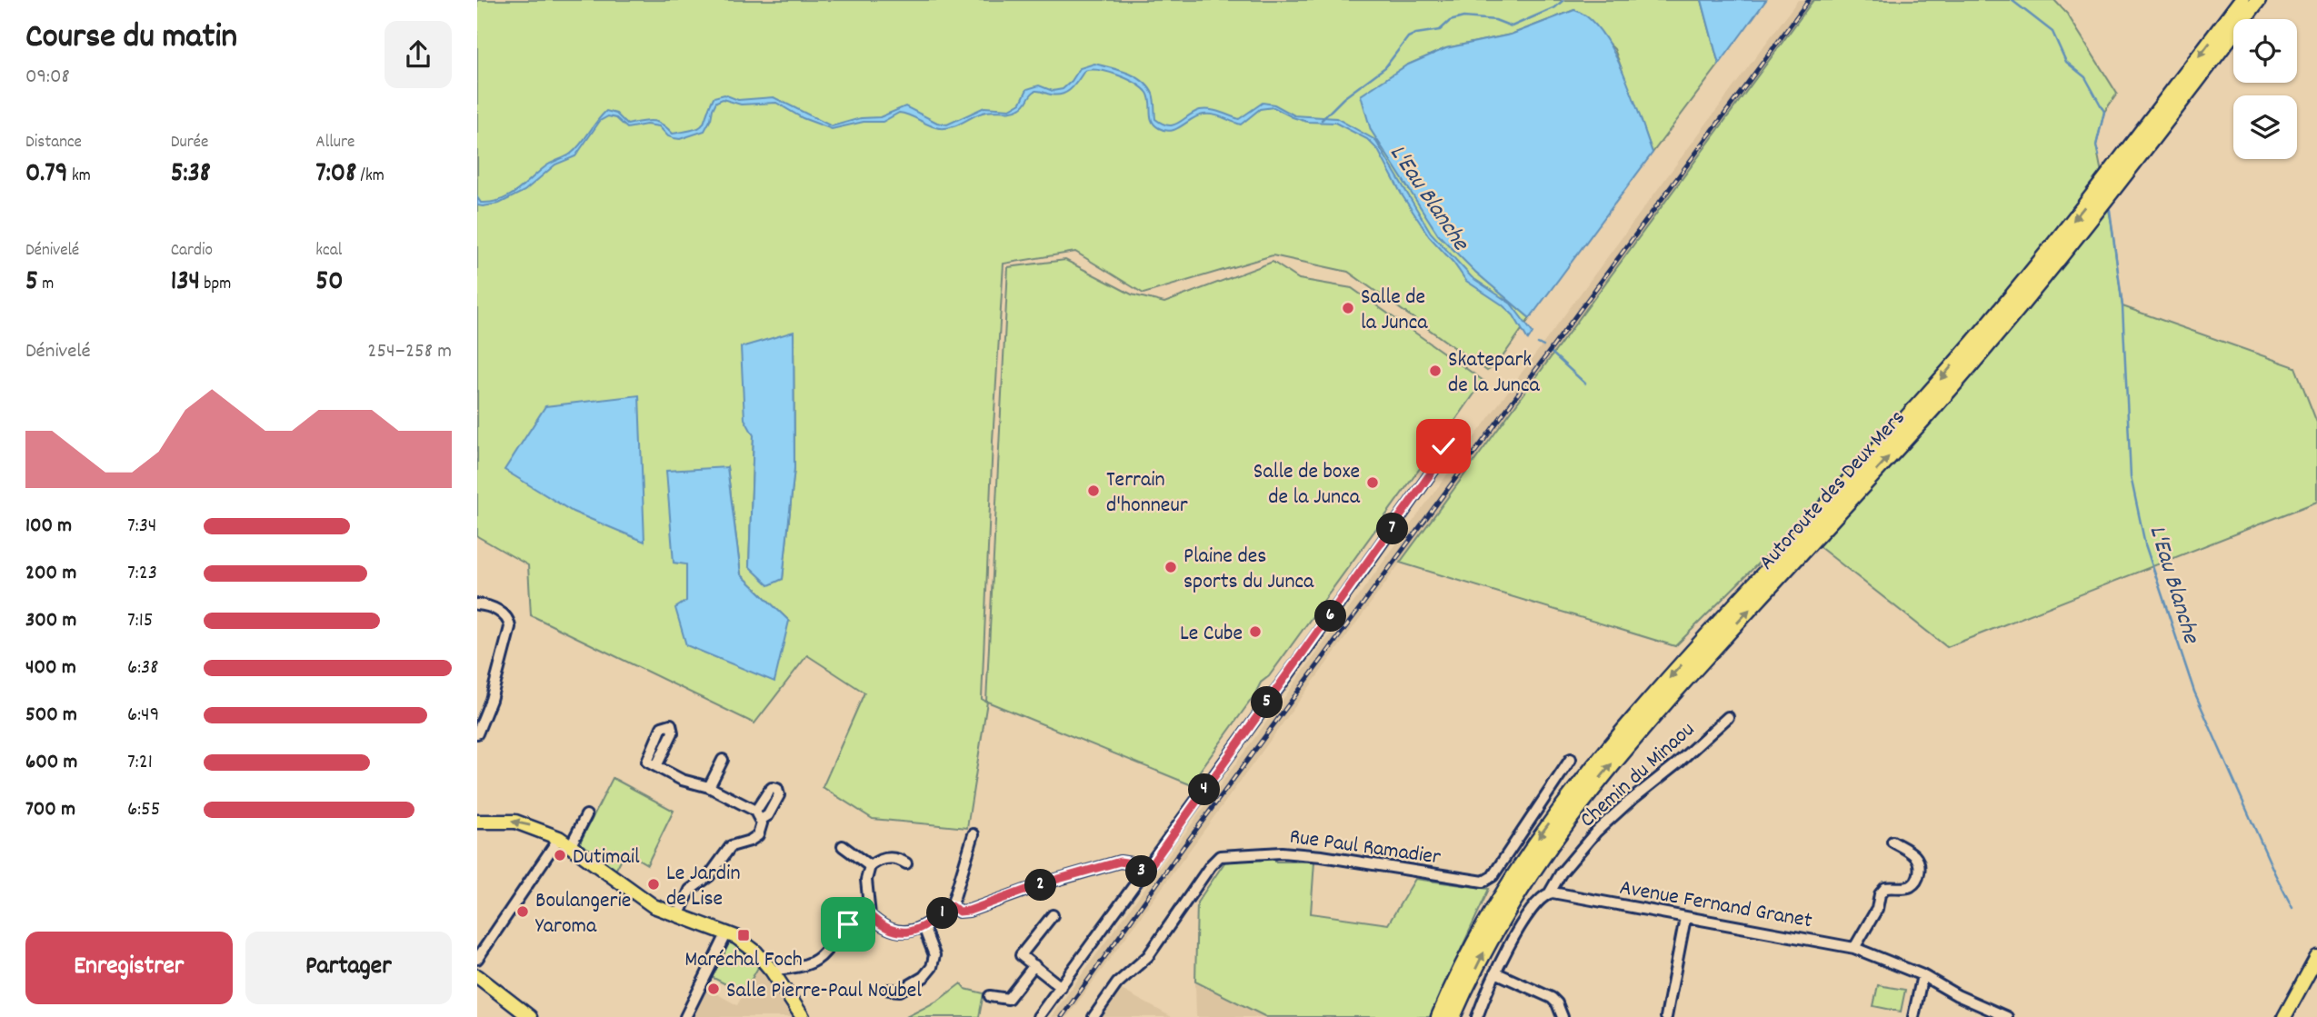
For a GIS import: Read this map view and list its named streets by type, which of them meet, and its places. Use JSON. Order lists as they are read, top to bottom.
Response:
{
  "streets": {
    "highway": ["Autoroute des Deux Mers"],
    "street": ["Chemin du Minaou", "Rue Paul Ramadier", "Avenue Fernand Granet"]
  },
  "crossings": [
    ["Chemin du Minaou", "Avenue Fernand Granet"]
  ],
  "water": ["L'Eau Blanche"],
  "places": {
    "other": [
      "Salle de la Junca",
      "Skatepark de la Junca",
      "Salle de boxe de la Junca",
      "Terrain d'honneur",
      "Plaine des sports du Junca",
      "Le Cube",
      "Dutimail",
      "Le Jardin de Lise",
      "Boulangerie Yaroma",
      "Salle Pierre-Paul Noubel"
    ],
    "transit": ["Maréchal Foch"]
  },
  "page": {
    "heading": ["Course du matin", "09:08"],
    "stats": [
      ["Distance", "0.79 km"],
      ["Durée", "5:38"],
      ["Allure", "7:08 /km"],
      ["Dénivelé", "5 m"],
      ["Cardio", "134 bpm"],
      ["kcal", "50"]
    ],
    "chart": ["Dénivelé", "254–258 m"],
    "list": [
      {
        "name": "100 m",
        "note": "7:34"
      },
      {
        "name": "200 m",
        "note": "7:23"
      },
      {
        "name": "300 m",
        "note": "7:15"
      },
      {
        "name": "400 m",
        "note": "6:38"
      },
      {
        "name": "500 m",
        "note": "6:49"
      },
      {
        "name": "600 m",
        "note": "7:21"
      },
      {
        "name": "700 m",
        "note": "6:55"
      }
    ],
    "pins": [
      "7",
      "6",
      "5",
      "4",
      "3",
      "2",
      "1"
    ],
    "buttons": ["Enregistrer", "Partager"]
  }
}
